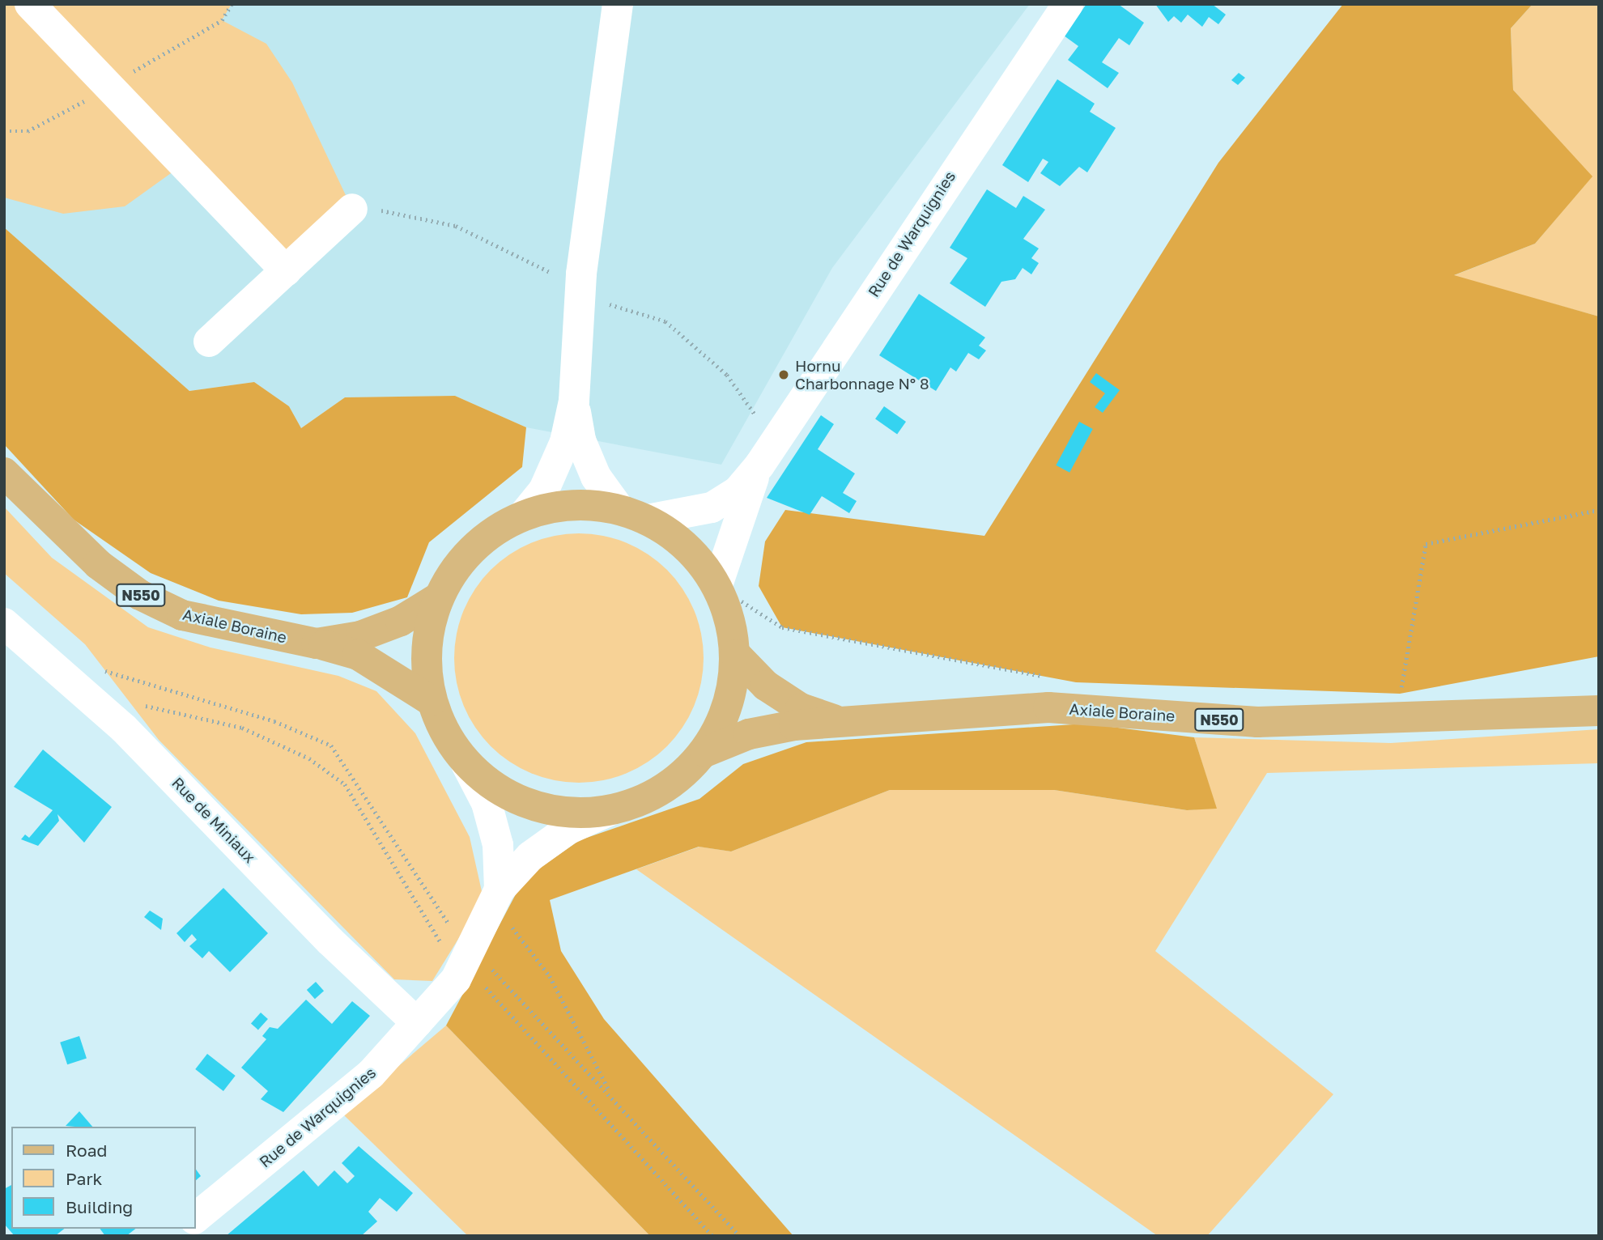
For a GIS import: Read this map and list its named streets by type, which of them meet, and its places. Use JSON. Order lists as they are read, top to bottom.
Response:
{
  "streets": {
    "main road": ["N550", "Axiale Boraine"],
    "street": ["Rue de Warquignies", "Rue de Miniaux"]
  },
  "crossings": [
    ["Rue de Warquignies", "Axiale Boraine"],
    ["Rue de Warquignies", "Rue de Miniaux"]
  ],
  "places": ["Hornu Charbonnage N° 8"],
  "legend": ["Road", "Park", "Building"]
}
